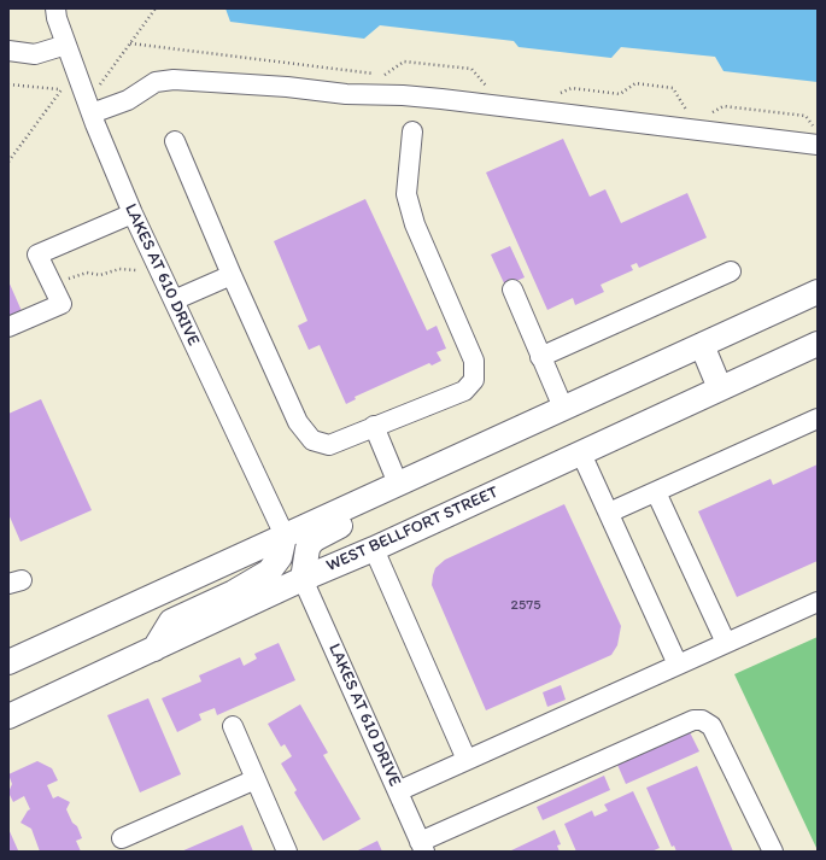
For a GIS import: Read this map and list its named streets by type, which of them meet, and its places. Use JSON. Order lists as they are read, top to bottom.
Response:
{
  "streets": {
    "main road": ["WEST BELLFORT STREET"],
    "street": ["LAKES AT 610 DRIVE"]
  },
  "crossings": [
    ["LAKES AT 610 DRIVE", "WEST BELLFORT STREET"]
  ],
  "house_numbers": ["2575"]
}
